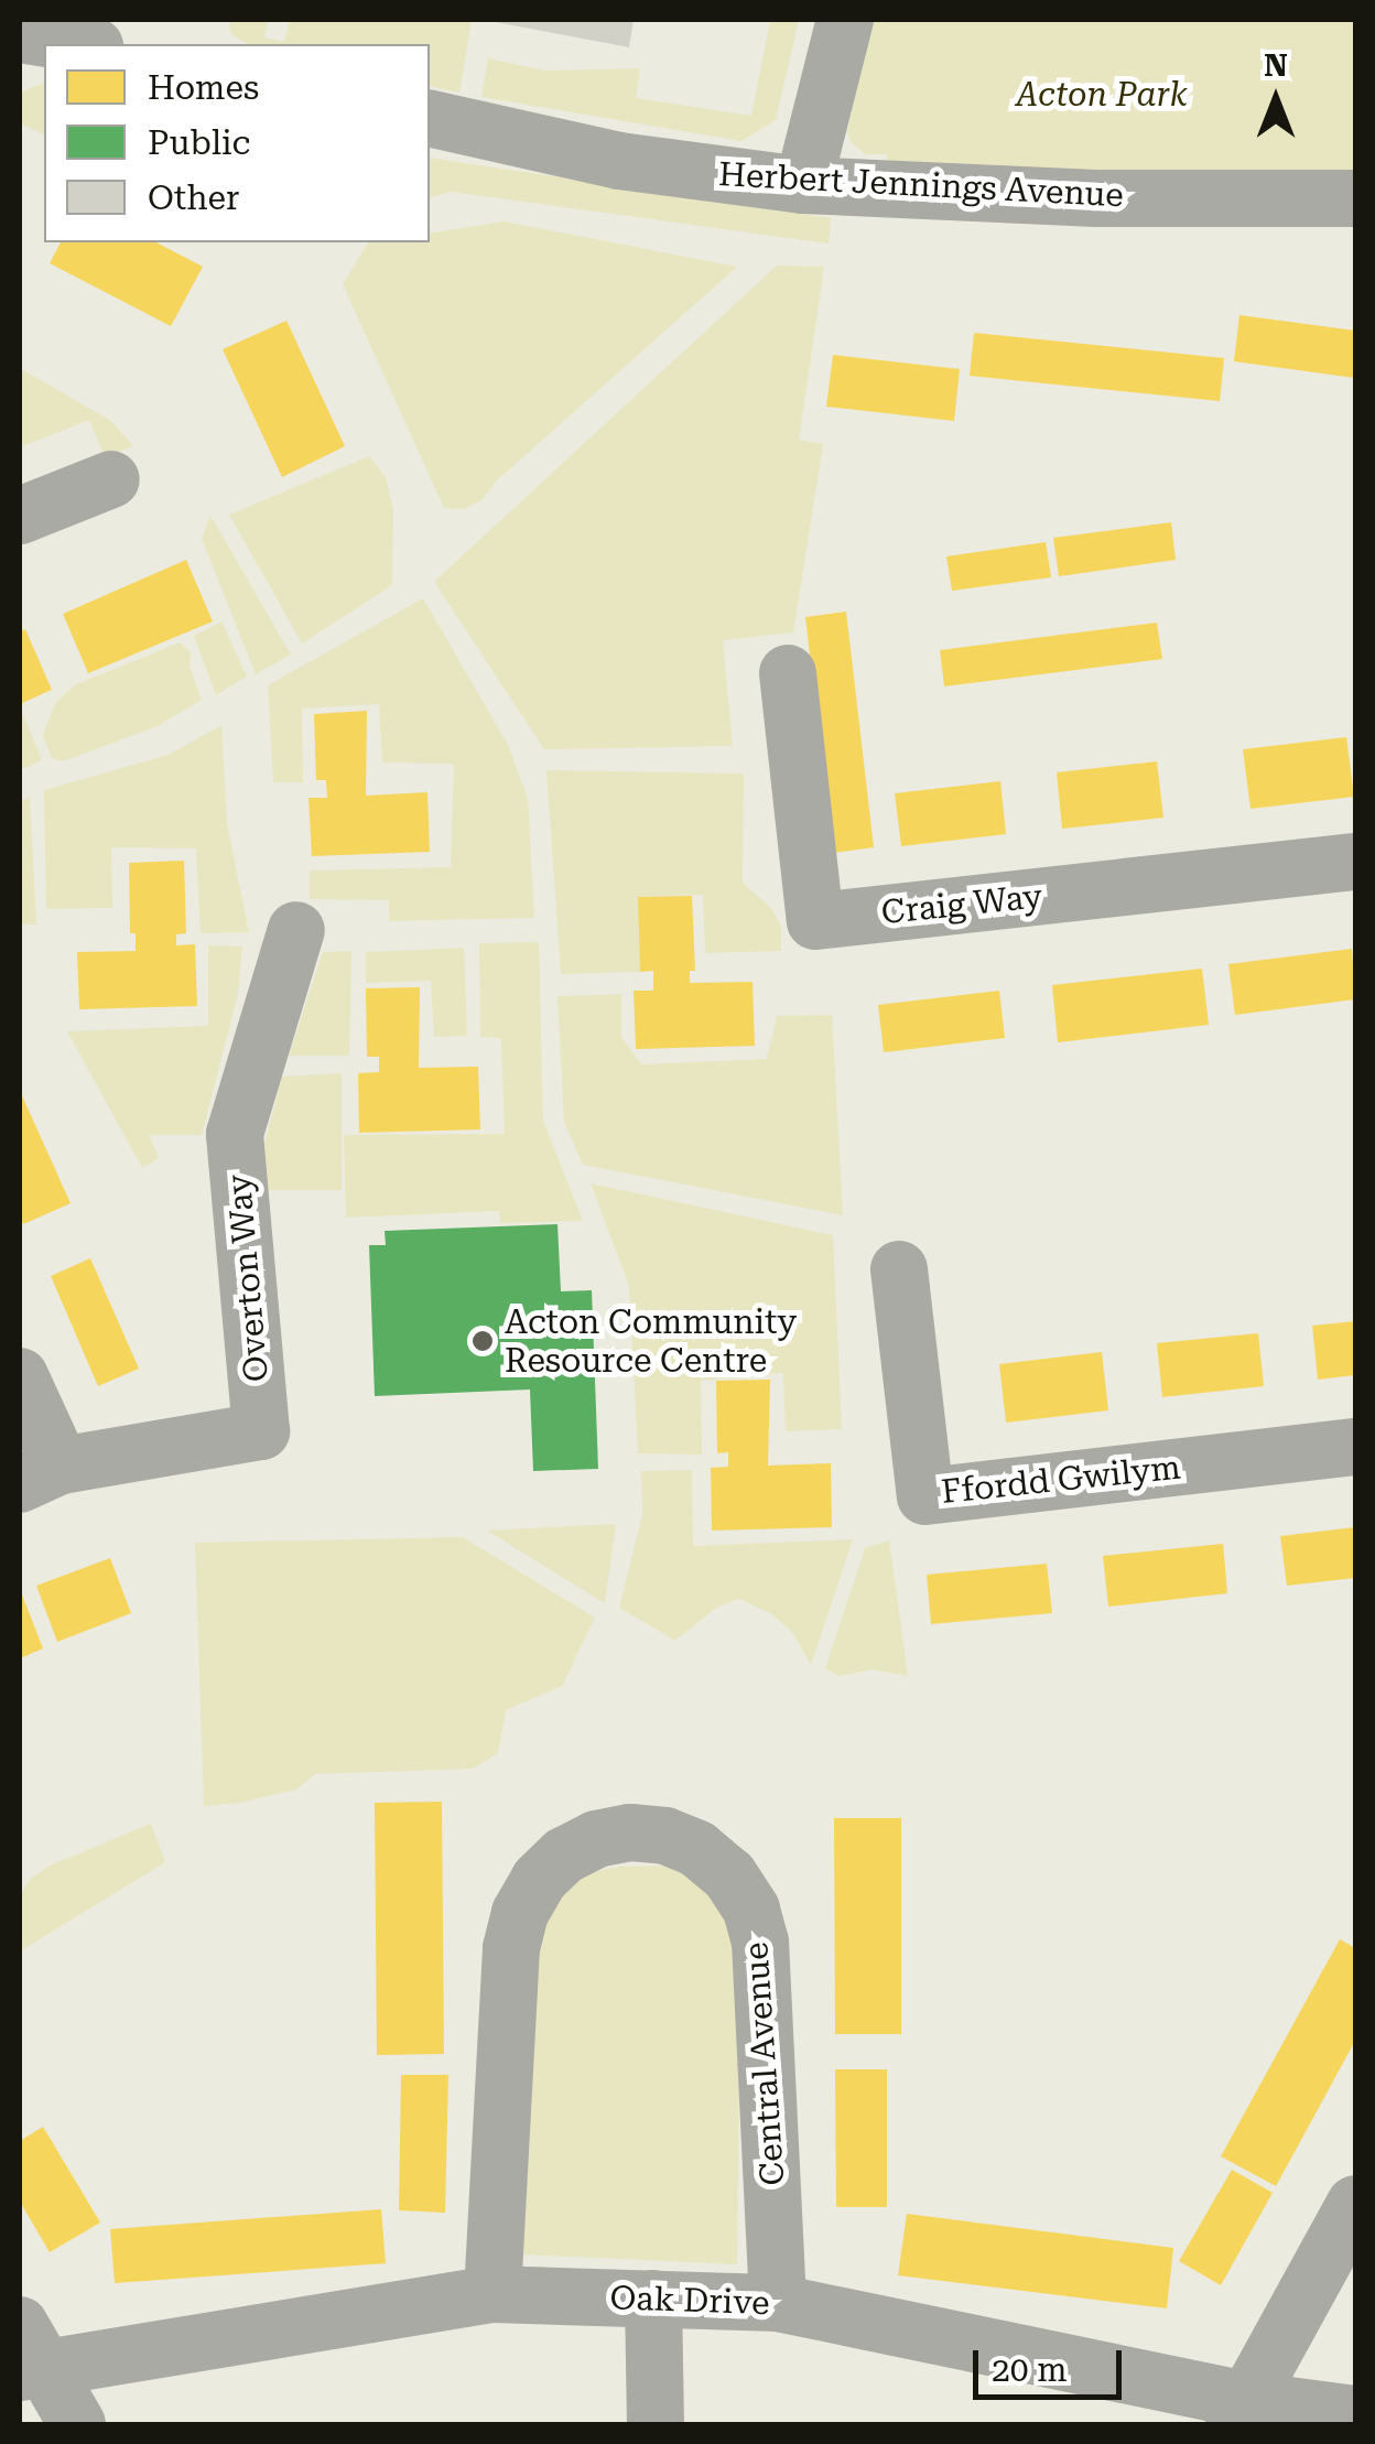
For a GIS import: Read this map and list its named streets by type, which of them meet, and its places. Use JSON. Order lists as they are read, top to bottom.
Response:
{
  "streets": {
    "street": [
      "Herbert Jennings Avenue",
      "Craig Way",
      "Overton Way",
      "Ffordd Gwilym",
      "Central Avenue",
      "Oak Drive"
    ]
  },
  "crossings": [
    ["Central Avenue", "Oak Drive"]
  ],
  "parks": ["Acton Park"],
  "places": ["Acton Community Resource Centre"],
  "legend": ["Homes", "Public", "Other"],
  "scale_bar": "20 m",
  "north": "top"
}
